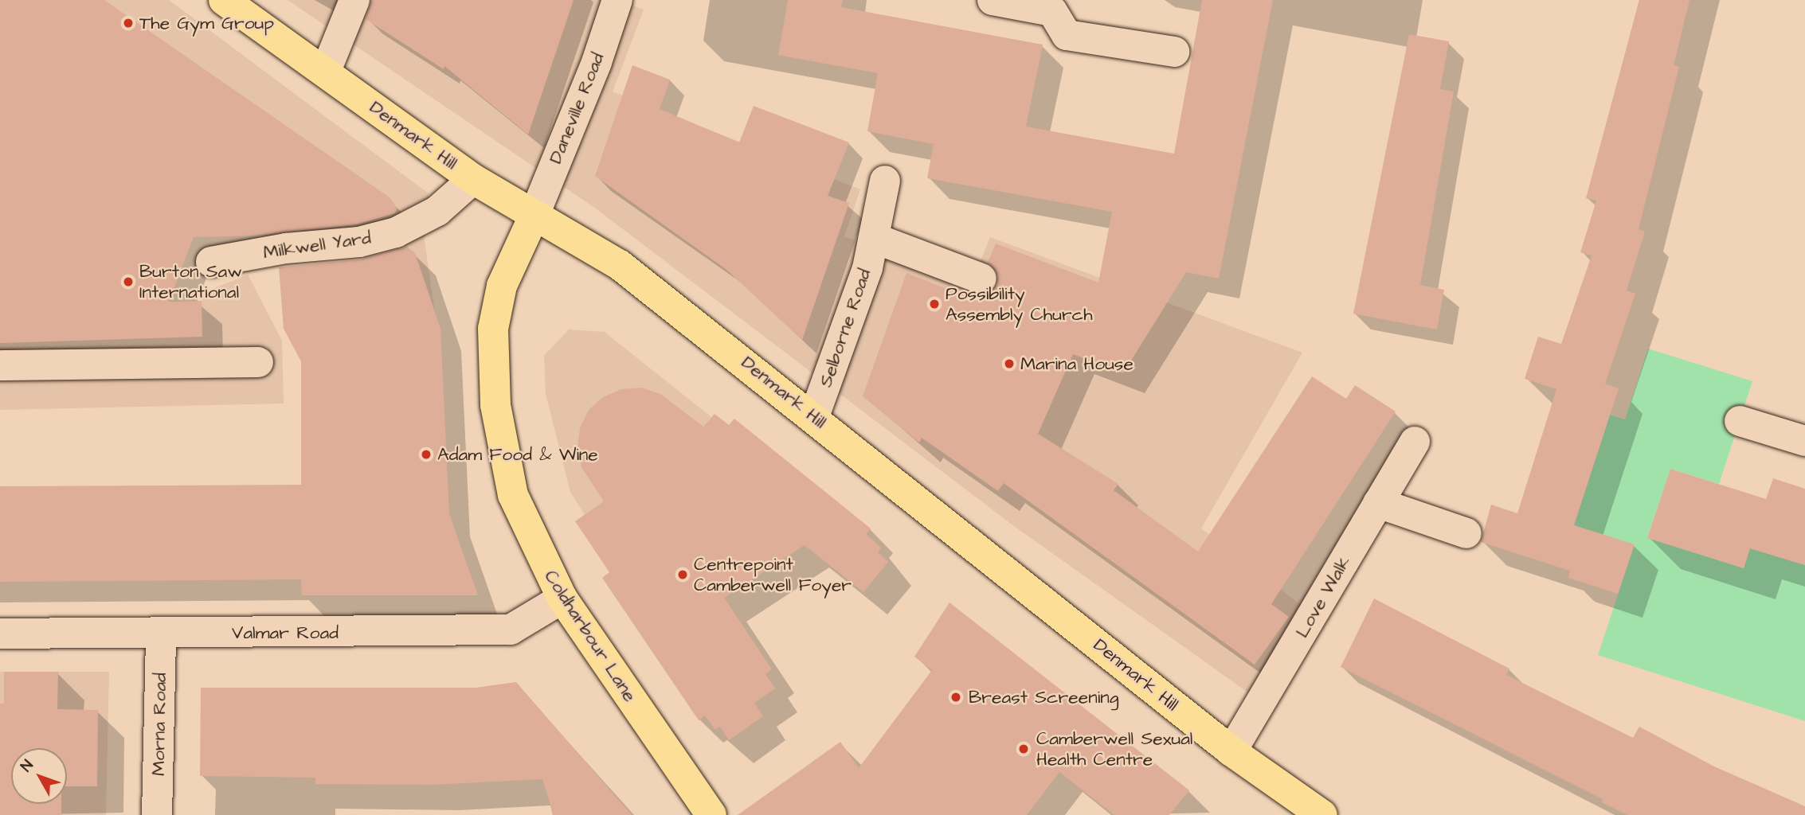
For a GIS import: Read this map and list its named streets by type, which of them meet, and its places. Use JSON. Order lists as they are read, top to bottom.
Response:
{
  "streets": {
    "main road": ["Denmark Hill", "Coldharbour Lane"],
    "street": [
      "Daneville Road",
      "Milkwell Yard",
      "Selborne Road",
      "Love Walk",
      "Valmar Road",
      "Morna Road"
    ]
  },
  "crossings": [
    ["Daneville Road", "Denmark Hill"],
    ["Daneville Road", "Coldharbour Lane"],
    ["Denmark Hill", "Milkwell Yard"],
    ["Denmark Hill", "Selborne Road"],
    ["Denmark Hill", "Love Walk"],
    ["Denmark Hill", "Coldharbour Lane"],
    ["Valmar Road", "Coldharbour Lane"],
    ["Valmar Road", "Morna Road"]
  ],
  "places": [
    "The Gym Group",
    "Burton Saw International",
    "Possibility Assembly Church",
    "Marina House",
    "Adam Food & Wine",
    "Centrepoint Camberwell Foyer",
    "Breast Screening",
    "Camberwell Sexual Health Centre"
  ],
  "north": "top left"
}
